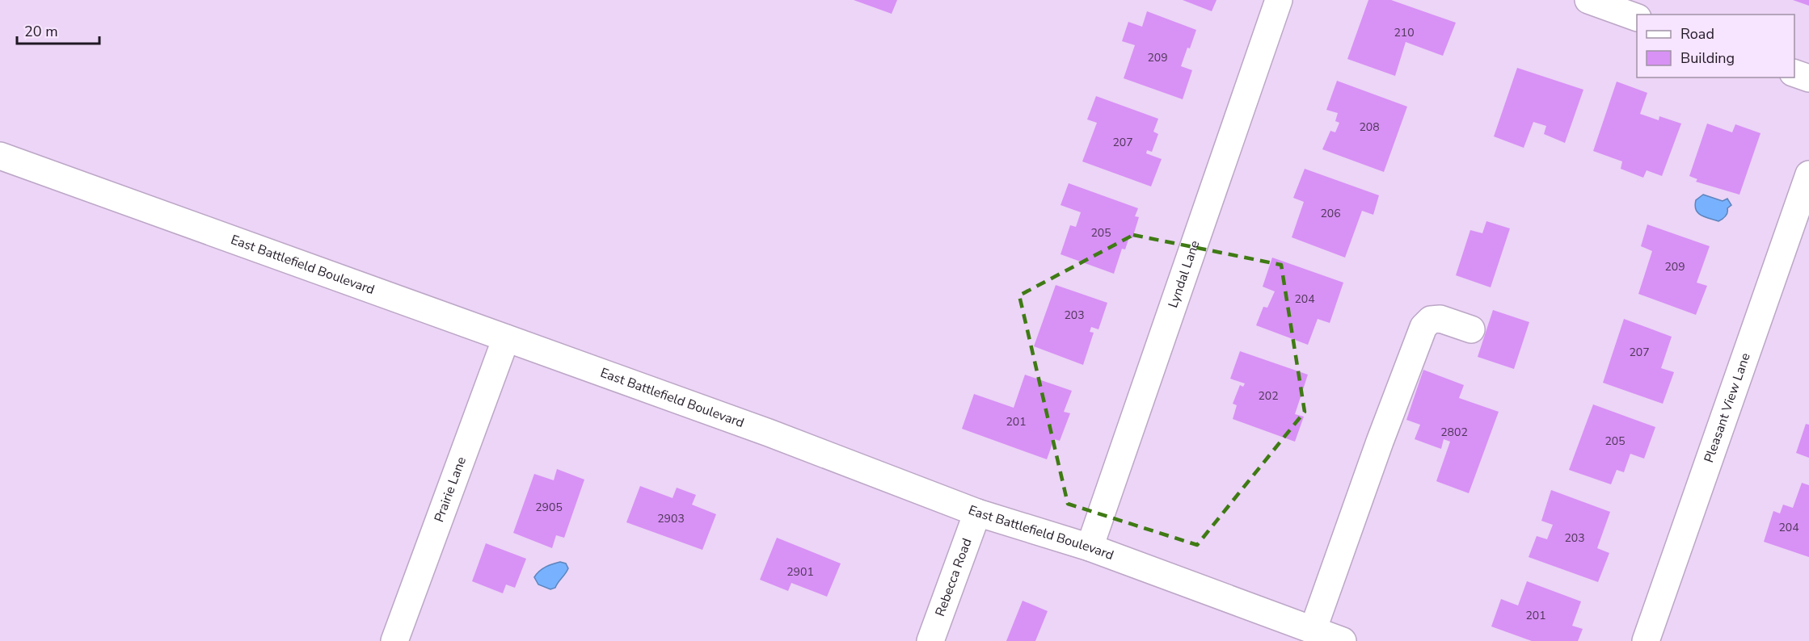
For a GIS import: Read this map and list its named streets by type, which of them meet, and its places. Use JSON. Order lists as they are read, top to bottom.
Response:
{
  "streets": {
    "street": [
      "East Battlefield Boulevard",
      "Lyndal Lane",
      "Pleasant View Lane",
      "Prairie Lane",
      "Rebecca Road"
    ]
  },
  "crossings": [
    ["East Battlefield Boulevard", "Lyndal Lane"],
    ["East Battlefield Boulevard", "Prairie Lane"],
    ["East Battlefield Boulevard", "Rebecca Road"]
  ],
  "house_numbers": [
    "210",
    "209",
    "208",
    "207",
    "206",
    "205",
    "209",
    "204",
    "203",
    "207",
    "202",
    "201",
    "2802",
    "205",
    "2905",
    "2903",
    "204",
    "203",
    "2901",
    "201"
  ],
  "legend": ["Road", "Building"],
  "scale_bar": "20 m"
}
